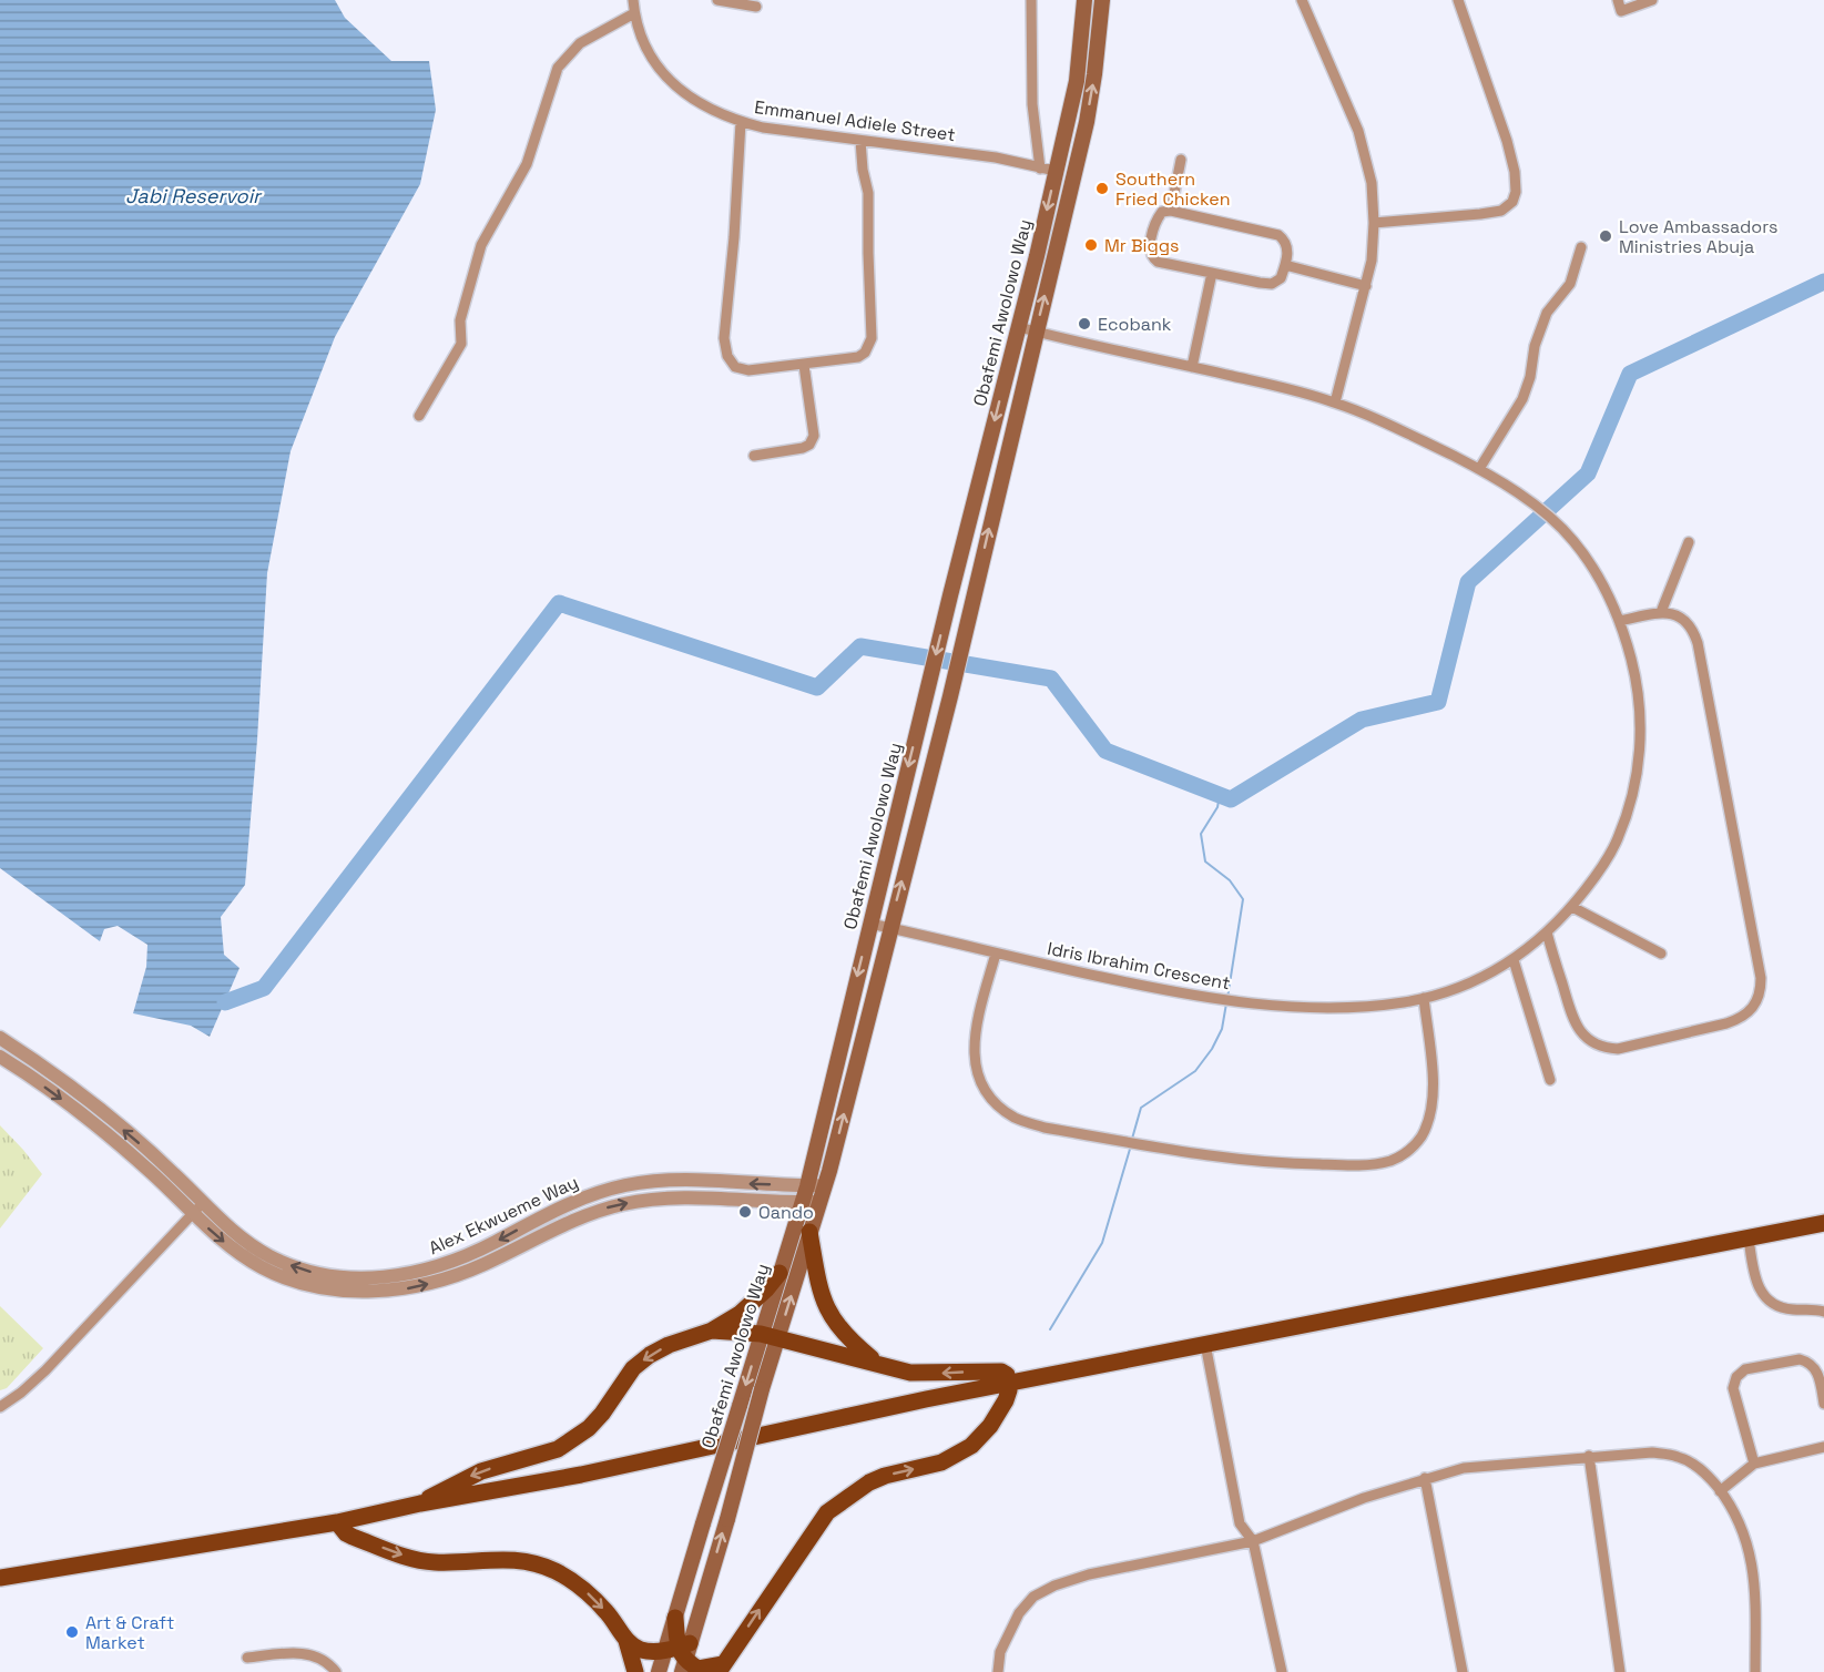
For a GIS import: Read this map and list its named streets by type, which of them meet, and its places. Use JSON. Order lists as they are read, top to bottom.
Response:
{
  "streets": {
    "main road": ["Obafemi Awolowo Way"],
    "street": ["Emmanuel Adiele Street", "Idris Ibrahim Crescent", "Alex Ekwueme Way"]
  },
  "crossings": [
    ["Emmanuel Adiele Street", "Obafemi Awolowo Way"],
    ["Obafemi Awolowo Way", "Idris Ibrahim Crescent"],
    ["Obafemi Awolowo Way", "Alex Ekwueme Way"]
  ],
  "water": ["Jabi Reservoir"],
  "places": [
    "Southern Fried Chicken",
    "Love Ambassadors Ministries Abuja",
    "Mr Biggs",
    "Ecobank",
    "Oando",
    "Art & Craft Market"
  ]
}
